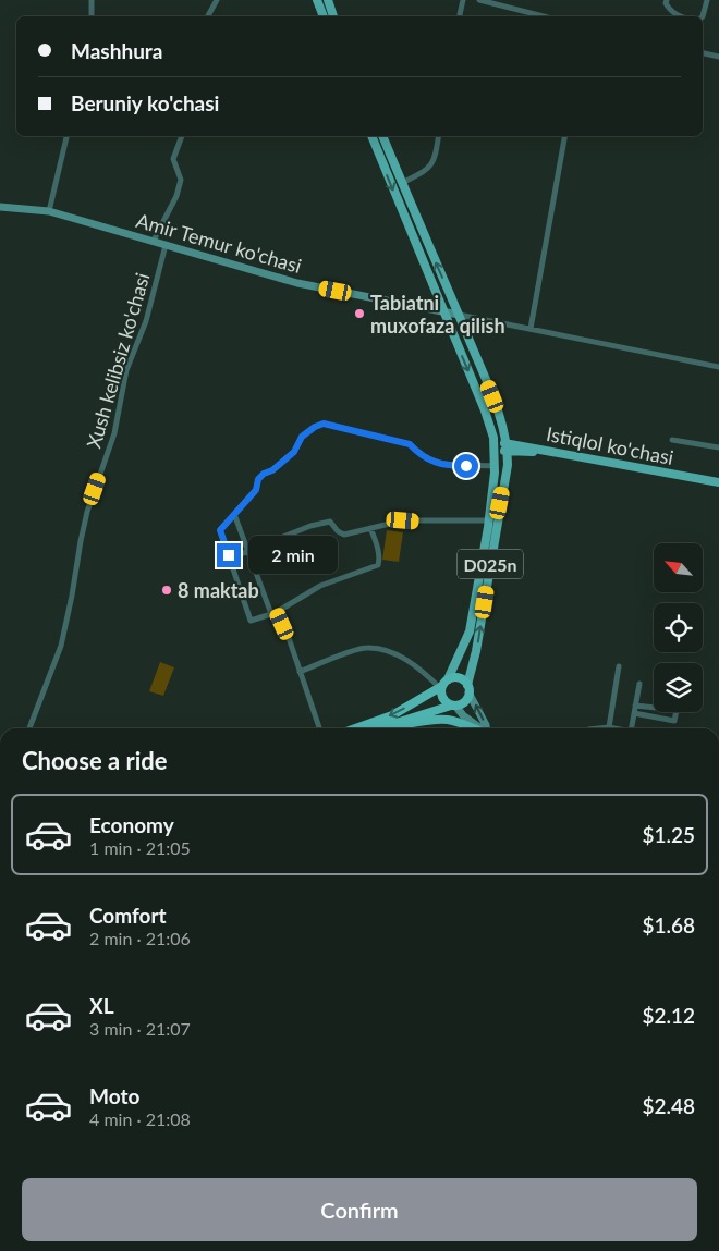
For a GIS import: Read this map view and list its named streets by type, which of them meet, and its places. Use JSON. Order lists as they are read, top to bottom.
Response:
{
  "streets": {
    "main road": ["Amir Temur ko'chasi", "Istiqlol ko'chasi", "D025n"],
    "street": ["Xush kelibsiz ko'chasi"]
  },
  "crossings": [
    ["Amir Temur ko'chasi", "Xush kelibsiz ko'chasi"],
    ["Istiqlol ko'chasi", "D025n"]
  ],
  "places": ["Tabiatni muxofaza qilish", "8 maktab"],
  "north": "top left",
  "page": {
    "banner": ["Mashhura", "Beruniy ko'chasi"],
    "bubble": "2 min",
    "heading": "Choose a ride",
    "list": [
      {
        "name": "Economy",
        "note": "1 min · 21:05",
        "value": "$1.25"
      },
      {
        "name": "Comfort",
        "note": "2 min · 21:06",
        "value": "$1.68"
      },
      {
        "name": "XL",
        "note": "3 min · 21:07",
        "value": "$2.12"
      },
      {
        "name": "Moto",
        "note": "4 min · 21:08",
        "value": "$2.48"
      }
    ],
    "buttons": "Confirm"
  }
}
